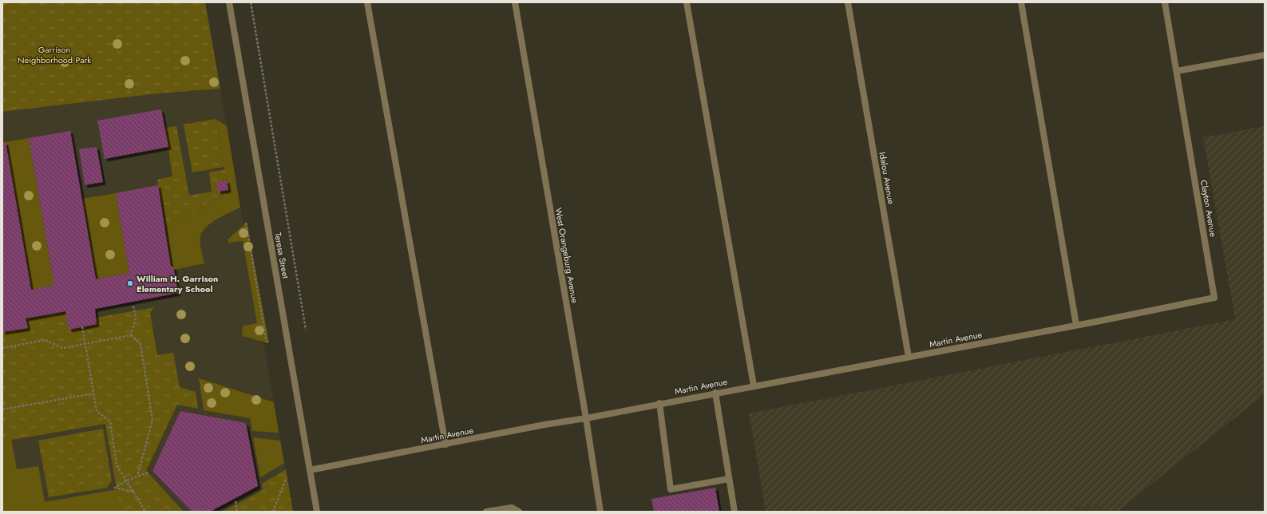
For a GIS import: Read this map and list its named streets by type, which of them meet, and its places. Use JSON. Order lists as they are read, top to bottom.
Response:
{
  "streets": {
    "street": [
      "Idalou Avenue",
      "Clayton Avenue",
      "Teresa Street",
      "West Orangeburg Avenue",
      "Martin Avenue"
    ]
  },
  "crossings": [
    ["Idalou Avenue", "Martin Avenue"],
    ["Clayton Avenue", "Martin Avenue"],
    ["Teresa Street", "Martin Avenue"],
    ["West Orangeburg Avenue", "Martin Avenue"]
  ],
  "parks": ["Garrison Neighborhood Park"],
  "places": ["William H. Garrison Elementary School"]
}
